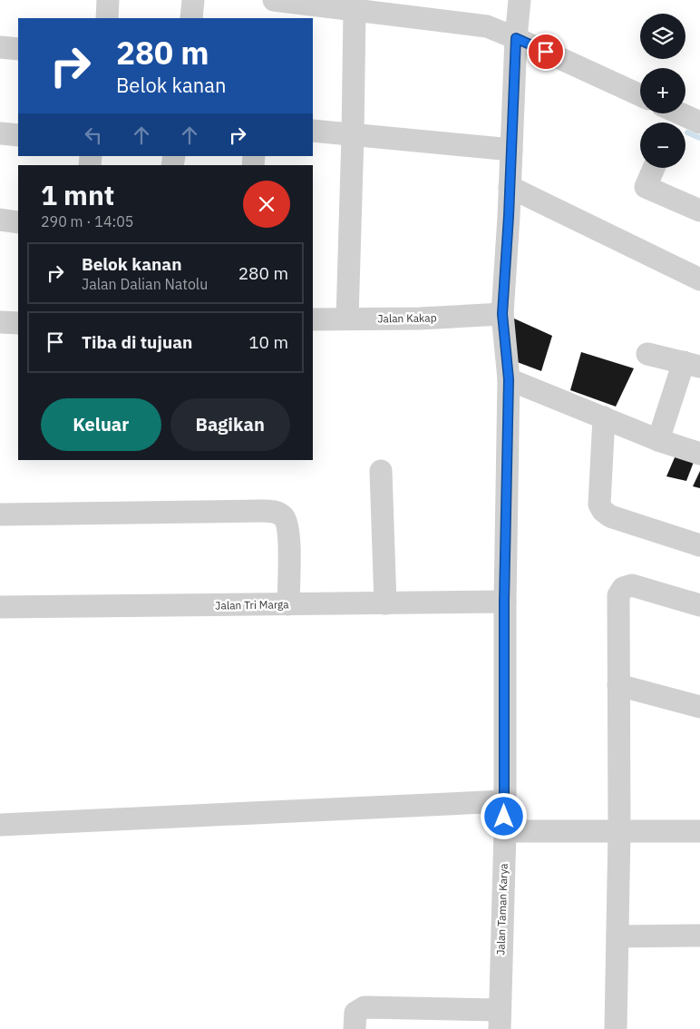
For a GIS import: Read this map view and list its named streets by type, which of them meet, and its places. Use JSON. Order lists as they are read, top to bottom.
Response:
{
  "streets": {
    "street": ["Jalan Kakap", "Jalan Tri Marga", "Jalan Taman Karya"]
  },
  "crossings": [
    ["Jalan Kakap", "Jalan Taman Karya"],
    ["Jalan Tri Marga", "Jalan Taman Karya"]
  ],
  "page": {
    "map_buttons": ["+", "−"],
    "turn": ["280 m", "Belok kanan"],
    "heading": ["1 mnt", "290 m · 14:05"],
    "list": [
      {
        "name": "Belok kanan",
        "note": "Jalan Dalian Natolu",
        "value": "280 m"
      },
      {
        "name": "Tiba di tujuan",
        "value": "10 m"
      }
    ],
    "buttons": ["Keluar", "Bagikan"]
  }
}
